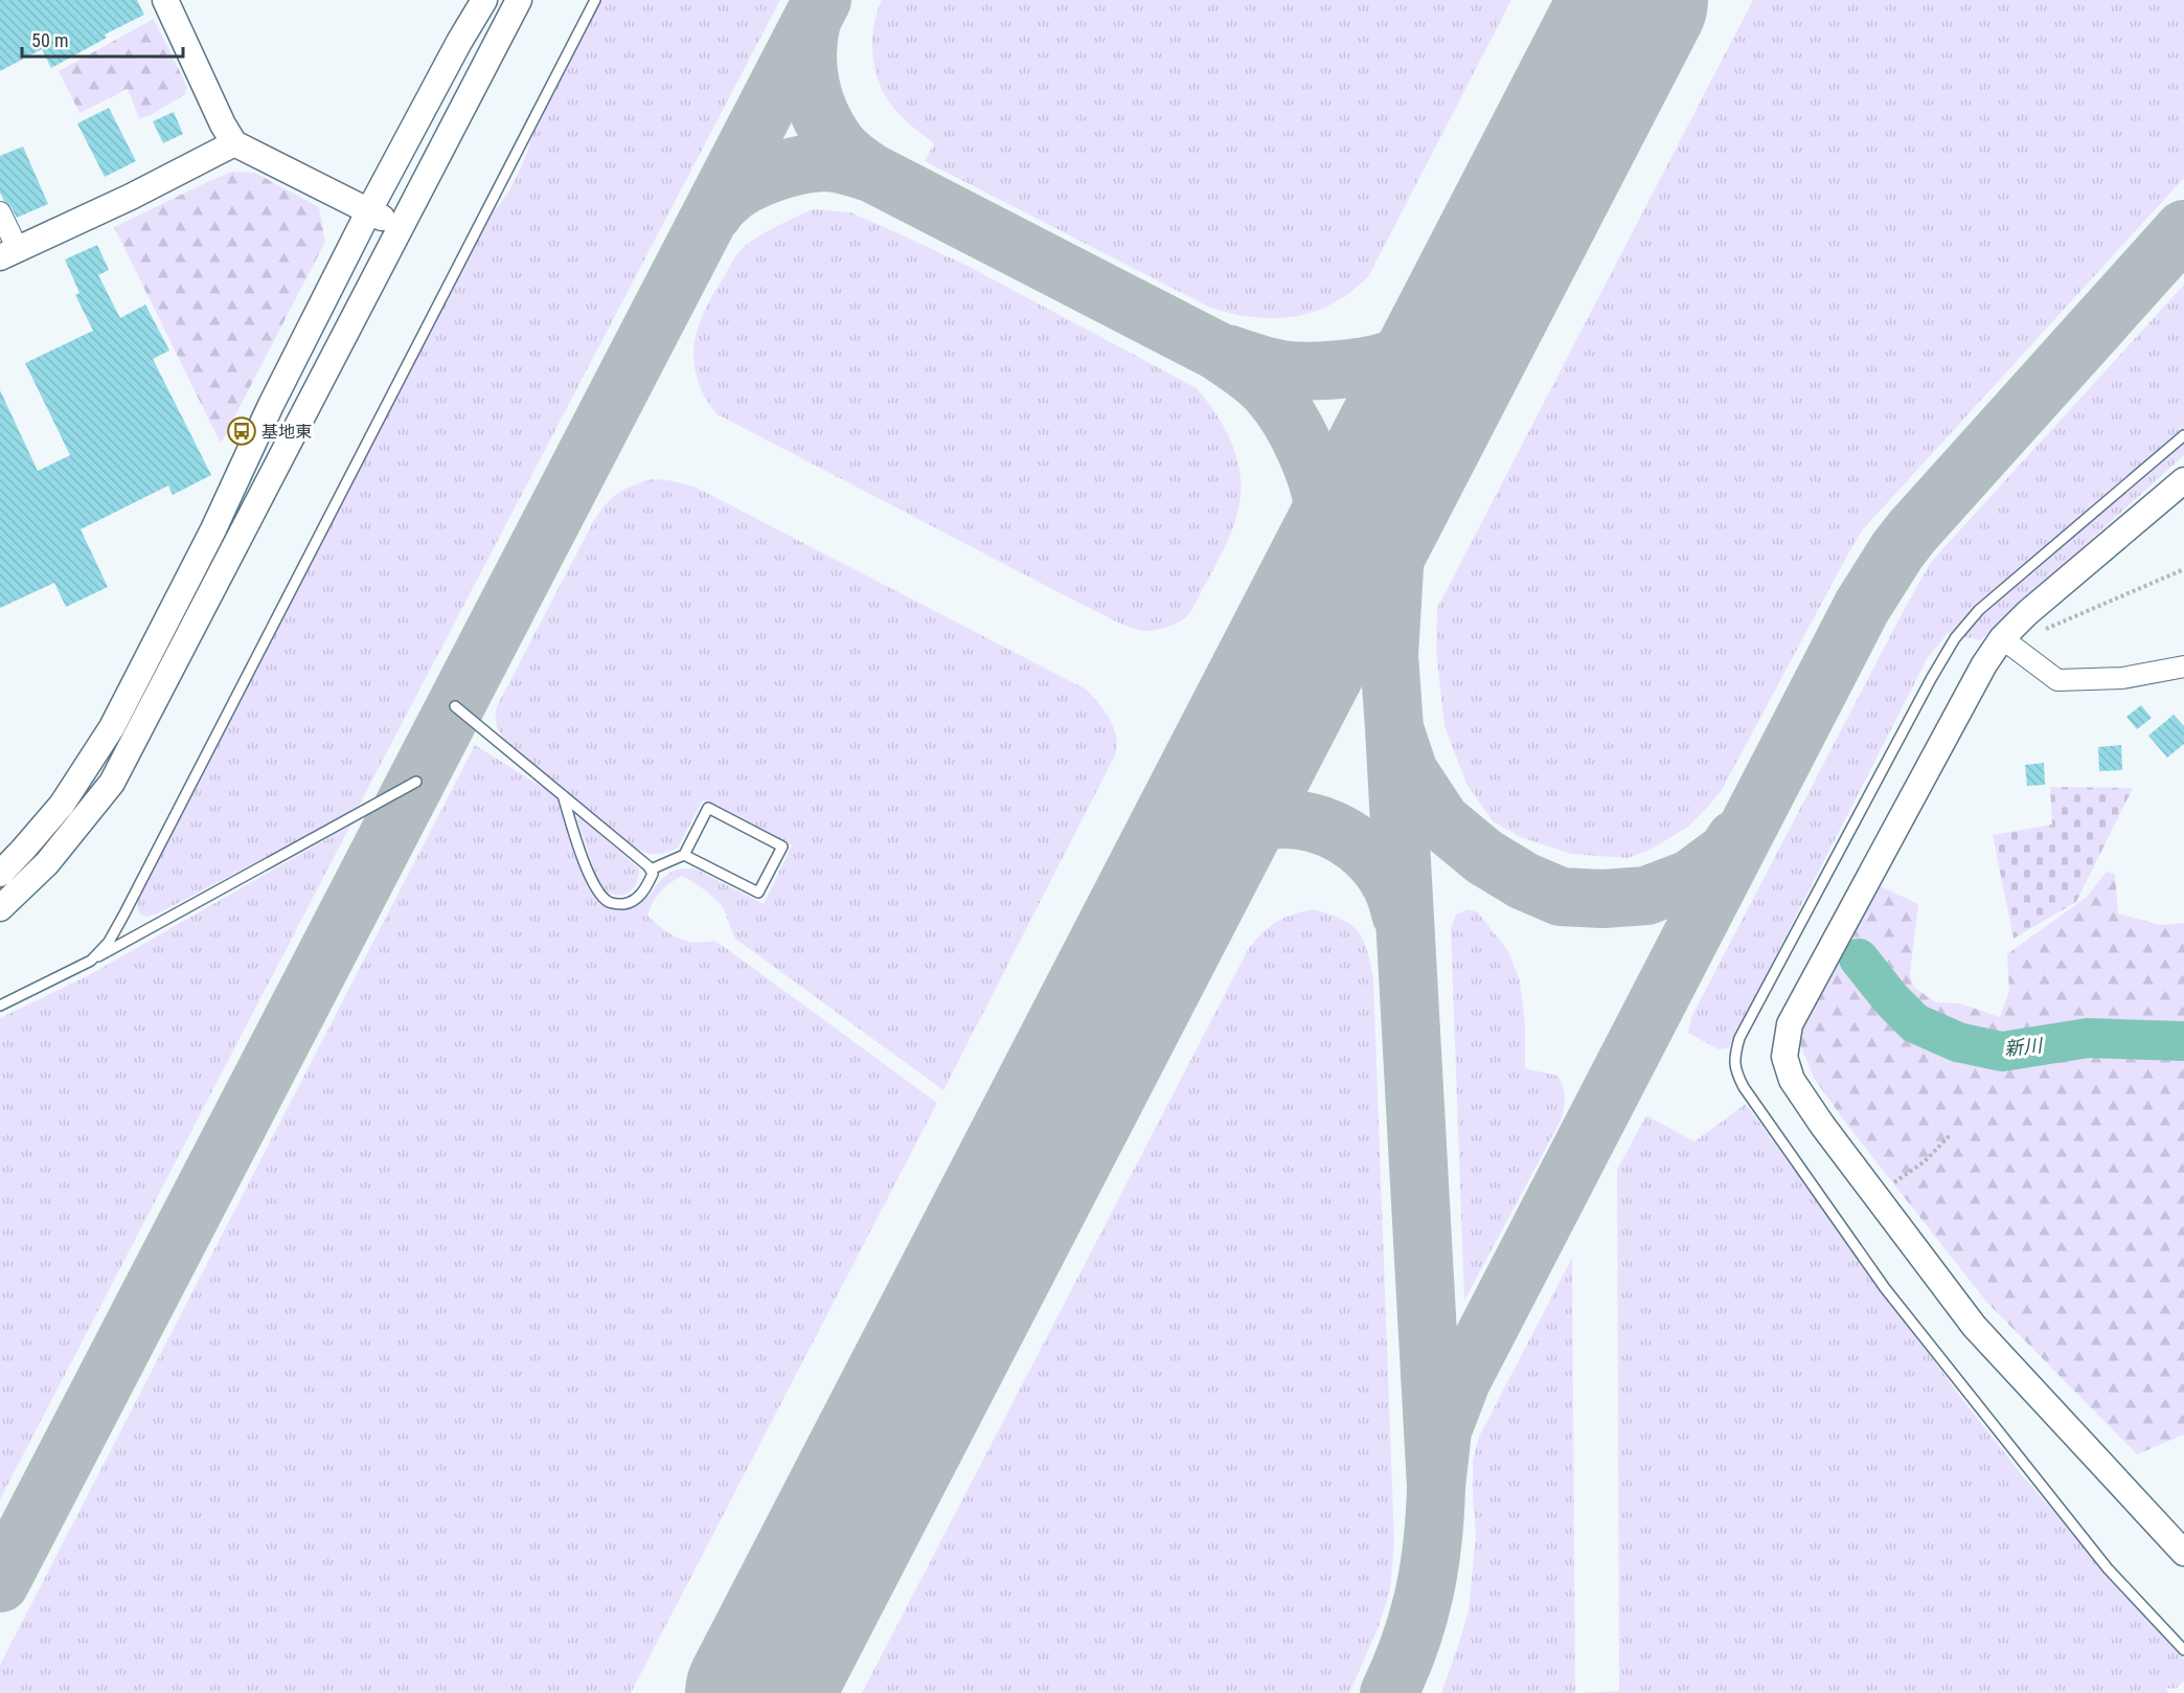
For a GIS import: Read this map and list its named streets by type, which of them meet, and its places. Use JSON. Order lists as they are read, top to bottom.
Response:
{
  "water": ["新川"],
  "places": {
    "bus stop": ["基地東"]
  },
  "scale_bar": "50 m"
}
